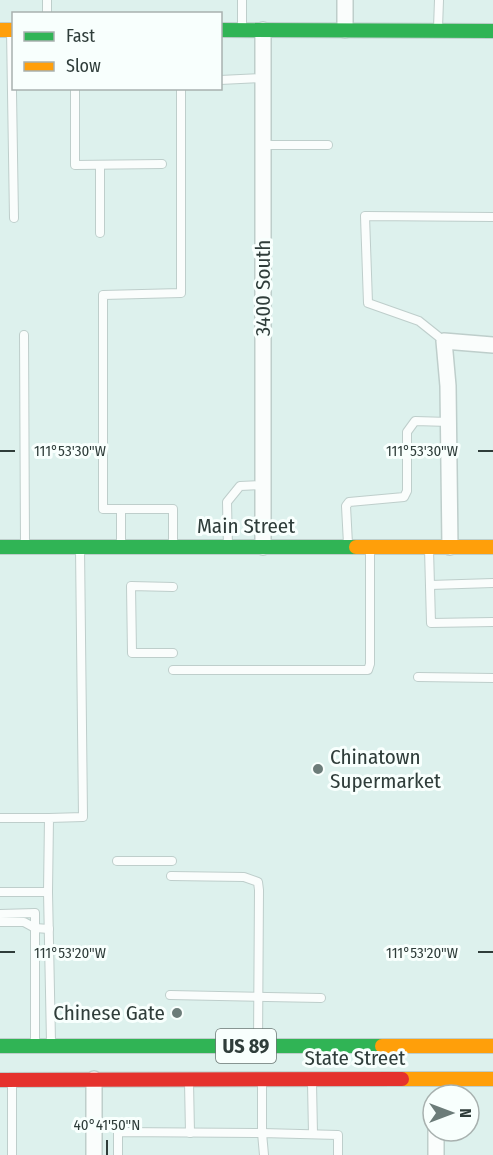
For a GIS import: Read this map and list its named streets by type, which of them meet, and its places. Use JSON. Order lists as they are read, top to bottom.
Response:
{
  "streets": {
    "main road": ["Main Street", "US 89", "State Street"],
    "street": ["3400 South"]
  },
  "crossings": [
    ["3400 South", "Main Street"]
  ],
  "places": ["Chinatown Supermarket", "Chinese Gate"],
  "legend": ["Fast", "Slow"],
  "north": "right",
  "coordinates": ["111°53'30\"W", "111°53'20\"W", "40°41'50\"N"]
}
